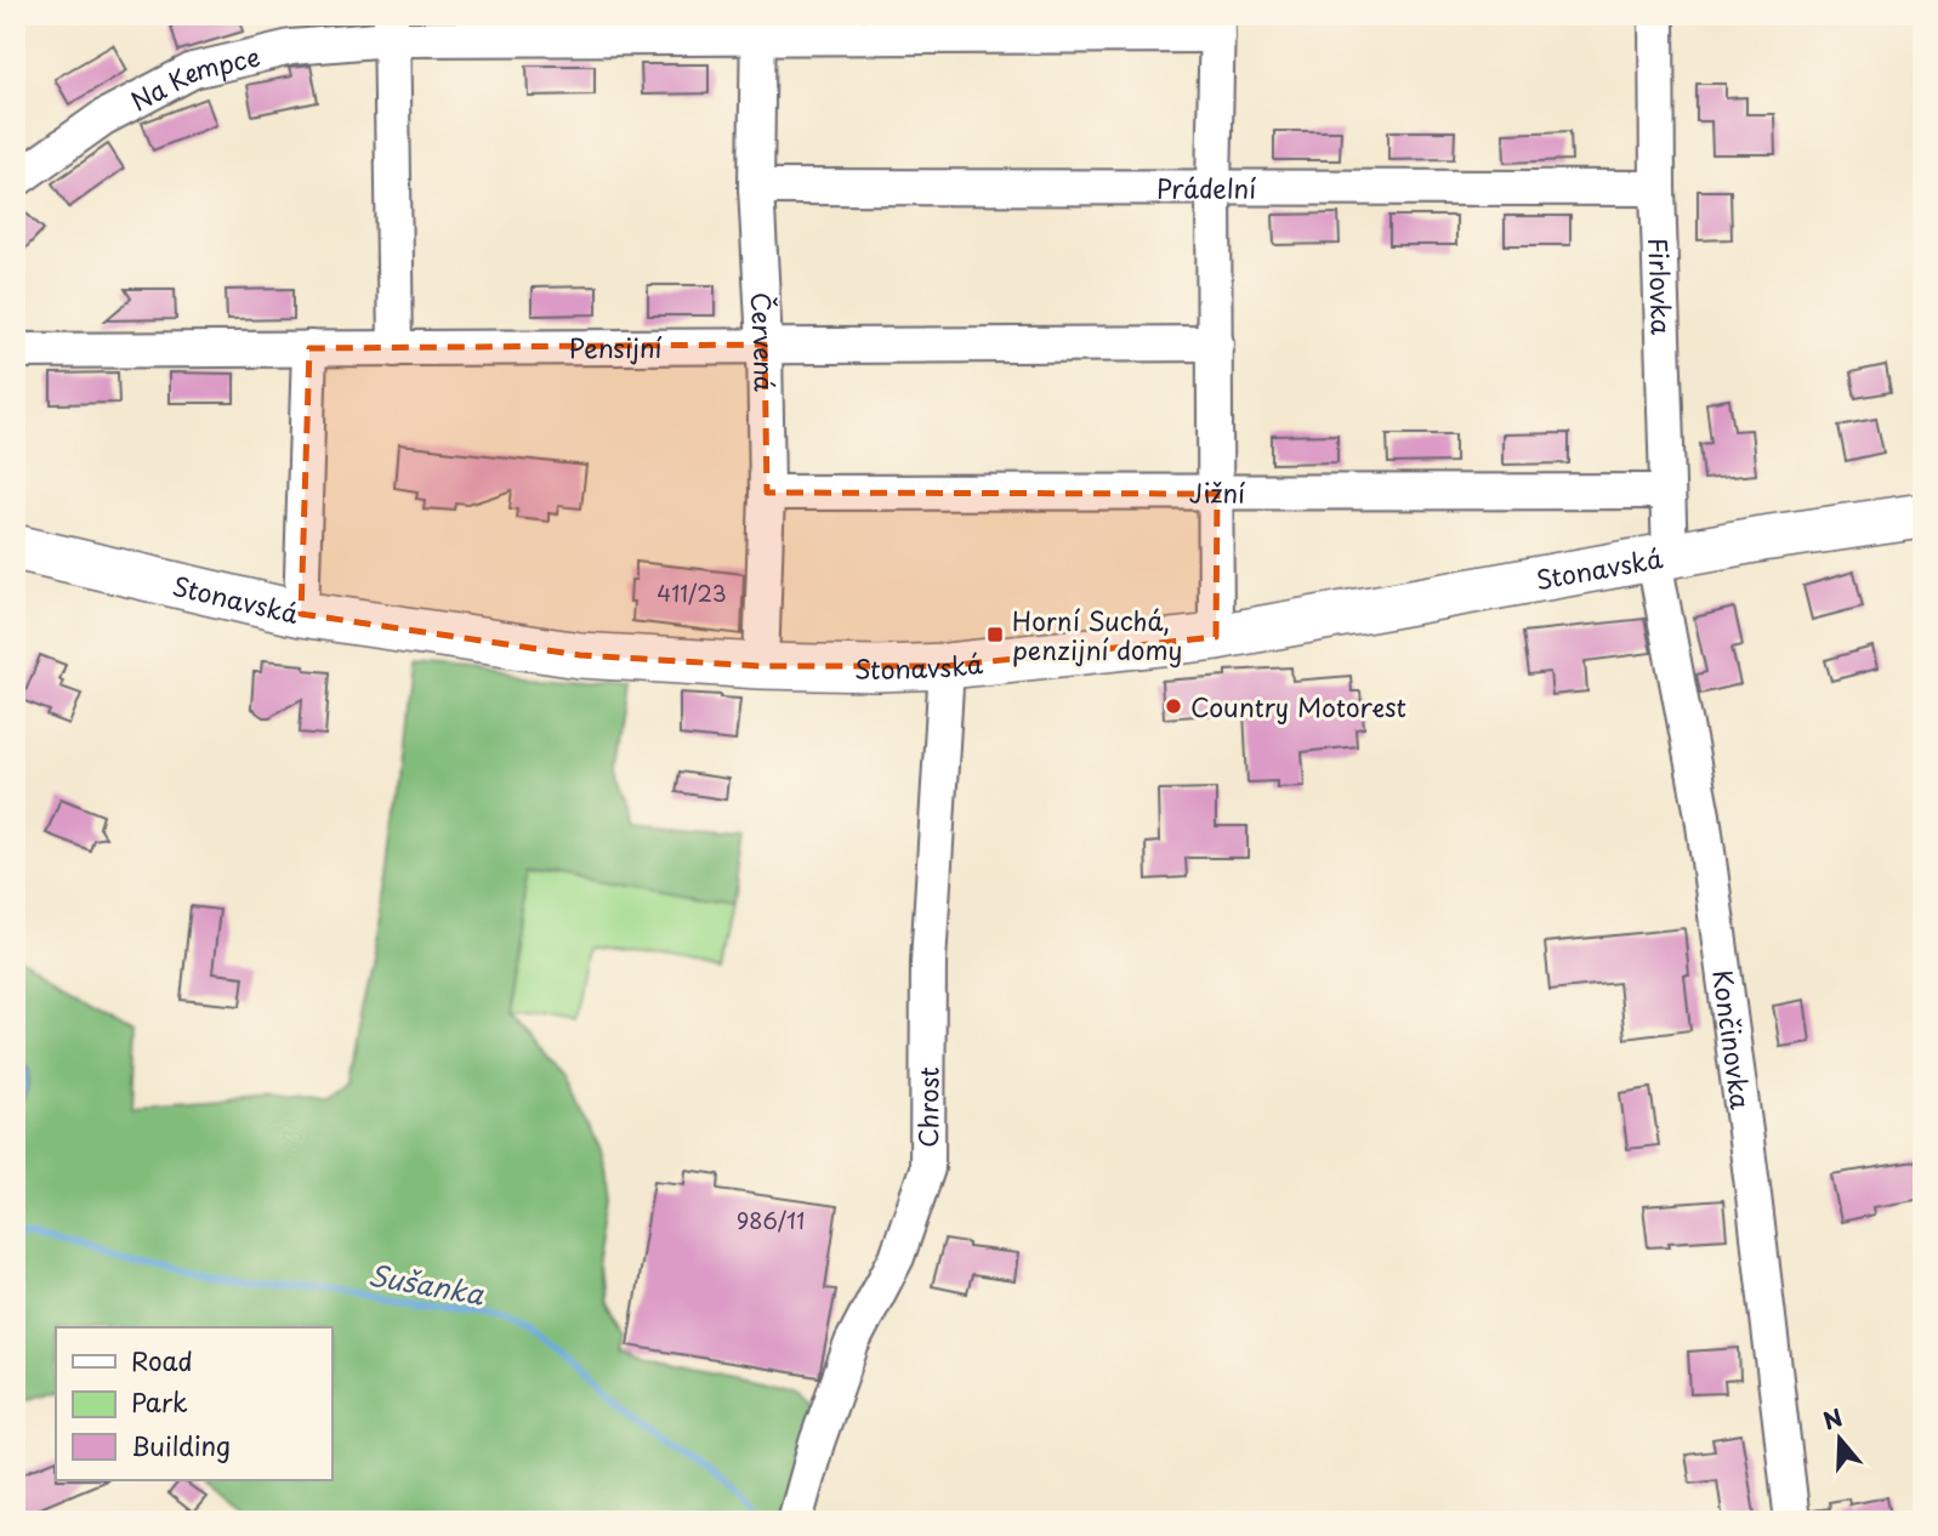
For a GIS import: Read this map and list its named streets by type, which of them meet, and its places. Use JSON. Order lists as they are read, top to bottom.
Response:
{
  "streets": {
    "main road": ["Stonavská"],
    "street": [
      "Na Kempce",
      "Prádelní",
      "Firlovka",
      "Červená",
      "Pensijní",
      "Jižní",
      "Končinovka",
      "Chrost"
    ]
  },
  "crossings": [
    ["Na Kempce", "Červená"],
    ["Prádelní", "Firlovka"],
    ["Prádelní", "Červená"],
    ["Firlovka", "Jižní"],
    ["Firlovka", "Stonavská"],
    ["Firlovka", "Končinovka"],
    ["Červená", "Pensijní"],
    ["Červená", "Jižní"],
    ["Červená", "Stonavská"],
    ["Stonavská", "Končinovka"],
    ["Stonavská", "Chrost"]
  ],
  "water": ["Sušanka"],
  "places": {
    "transit": ["Horní Suchá, penzijní domy"],
    "other": ["Country Motorest"]
  },
  "house_numbers": ["411/23", "986/11"],
  "legend": ["Road", "Park", "Building"],
  "north": "top"
}
